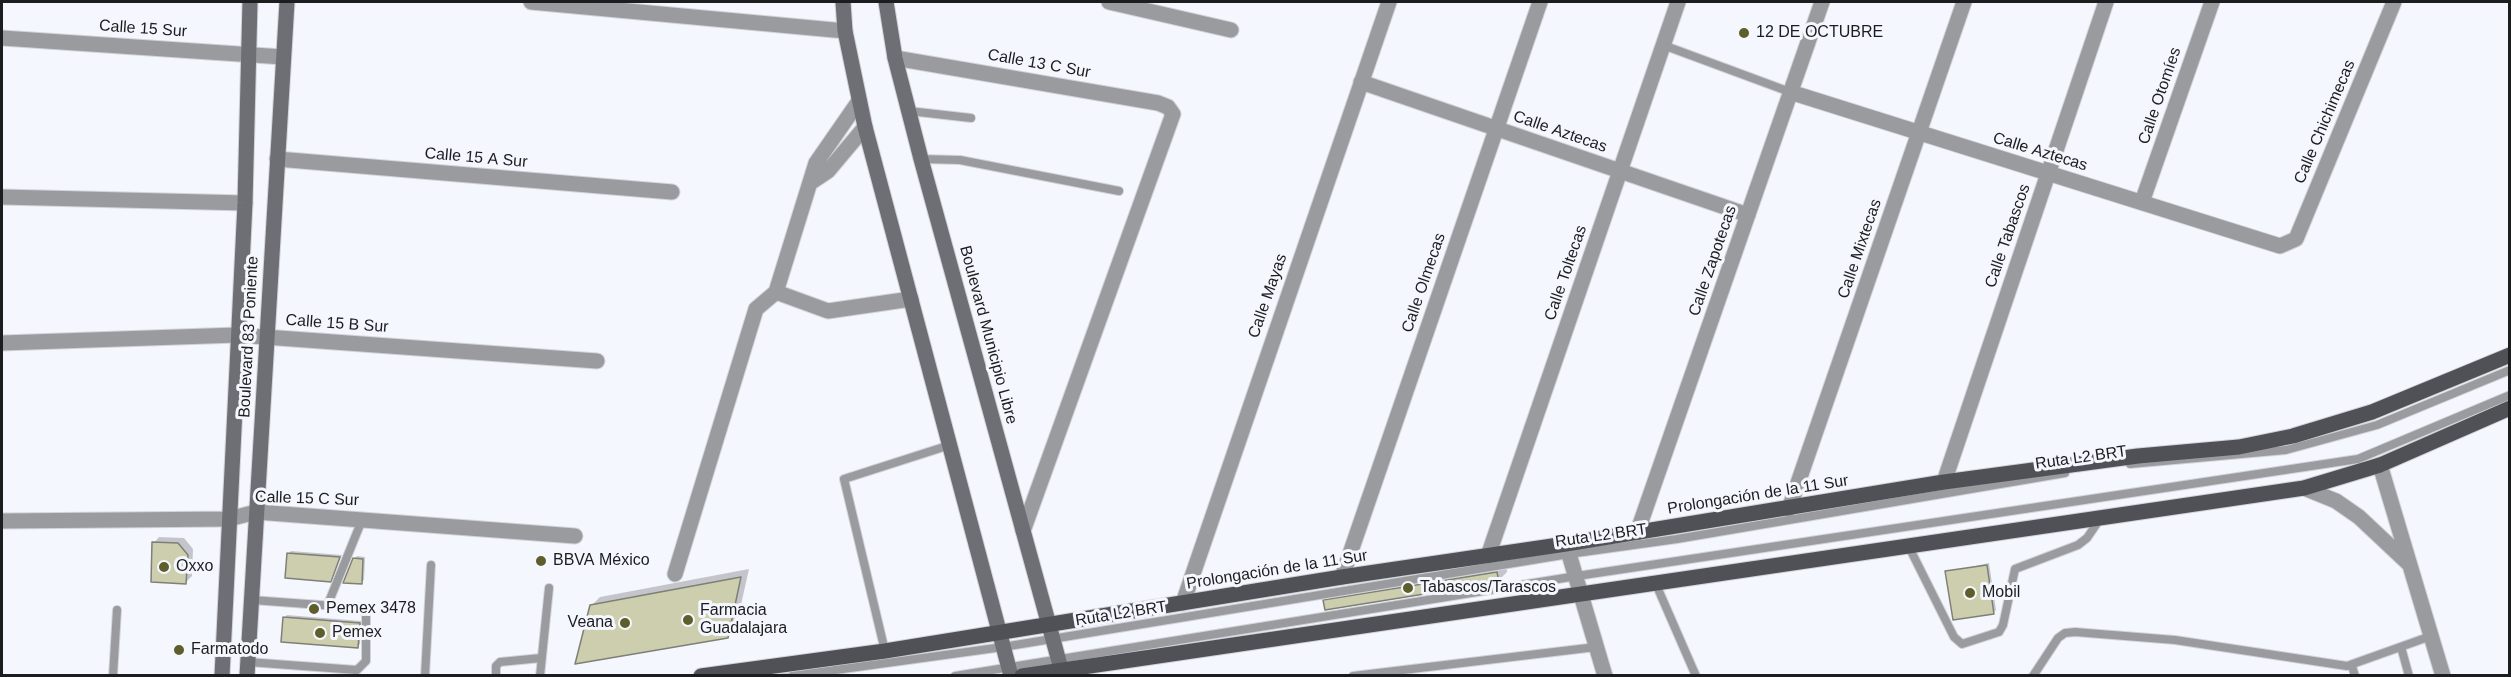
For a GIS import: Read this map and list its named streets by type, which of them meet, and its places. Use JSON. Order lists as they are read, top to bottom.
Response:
{
  "streets": {
    "main road": ["Boulevard Municipio Libre", "Boulevard 83 Poniente", "Prolongación de la 11 Sur"],
    "street": [
      "Calle 15 Sur",
      "Calle 13 C Sur",
      "Calle Otomíes",
      "Calle Chichimecas",
      "Calle Aztecas",
      "Calle 15 A Sur",
      "Calle Tabascos",
      "Calle Mixtecas",
      "Calle Zapotecas",
      "Calle Toltecas",
      "Calle Olmecas",
      "Calle Mayas",
      "Calle 15 B Sur",
      "Calle 15 C Sur"
    ],
    "lane": ["Ruta L2 BRT"]
  },
  "crossings": [
    ["Calle 15 Sur", "Boulevard 83 Poniente"],
    ["Calle 13 C Sur", "Boulevard Municipio Libre"],
    ["Calle Otomíes", "Calle Aztecas"],
    ["Calle Chichimecas", "Calle Aztecas"],
    ["Calle Aztecas", "Calle Tabascos"],
    ["Calle Aztecas", "Calle Mixtecas"],
    ["Calle Aztecas", "Calle Zapotecas"],
    ["Calle Aztecas", "Calle Toltecas"],
    ["Calle Aztecas", "Calle Olmecas"],
    ["Calle Aztecas", "Calle Mayas"],
    ["Calle 15 A Sur", "Boulevard 83 Poniente"],
    ["Calle Tabascos", "Prolongación de la 11 Sur"],
    ["Calle Mixtecas", "Prolongación de la 11 Sur"],
    ["Calle Zapotecas", "Prolongación de la 11 Sur"],
    ["Calle Toltecas", "Prolongación de la 11 Sur"],
    ["Calle Olmecas", "Prolongación de la 11 Sur"],
    ["Calle Mayas", "Prolongación de la 11 Sur"],
    ["Calle 15 B Sur", "Boulevard 83 Poniente"],
    ["Boulevard Municipio Libre", "Ruta L2 BRT"],
    ["Boulevard Municipio Libre", "Prolongación de la 11 Sur"],
    ["Boulevard 83 Poniente", "Calle 15 C Sur"],
    ["Ruta L2 BRT", "Prolongación de la 11 Sur"]
  ],
  "places": [
    "12 DE OCTUBRE",
    "BBVA México",
    "Oxxo",
    "Tabascos/Tarascos",
    "Mobil",
    "Pemex 3478",
    "Farmacia Guadalajara",
    "Veana",
    "Pemex",
    "Farmatodo"
  ]
}
